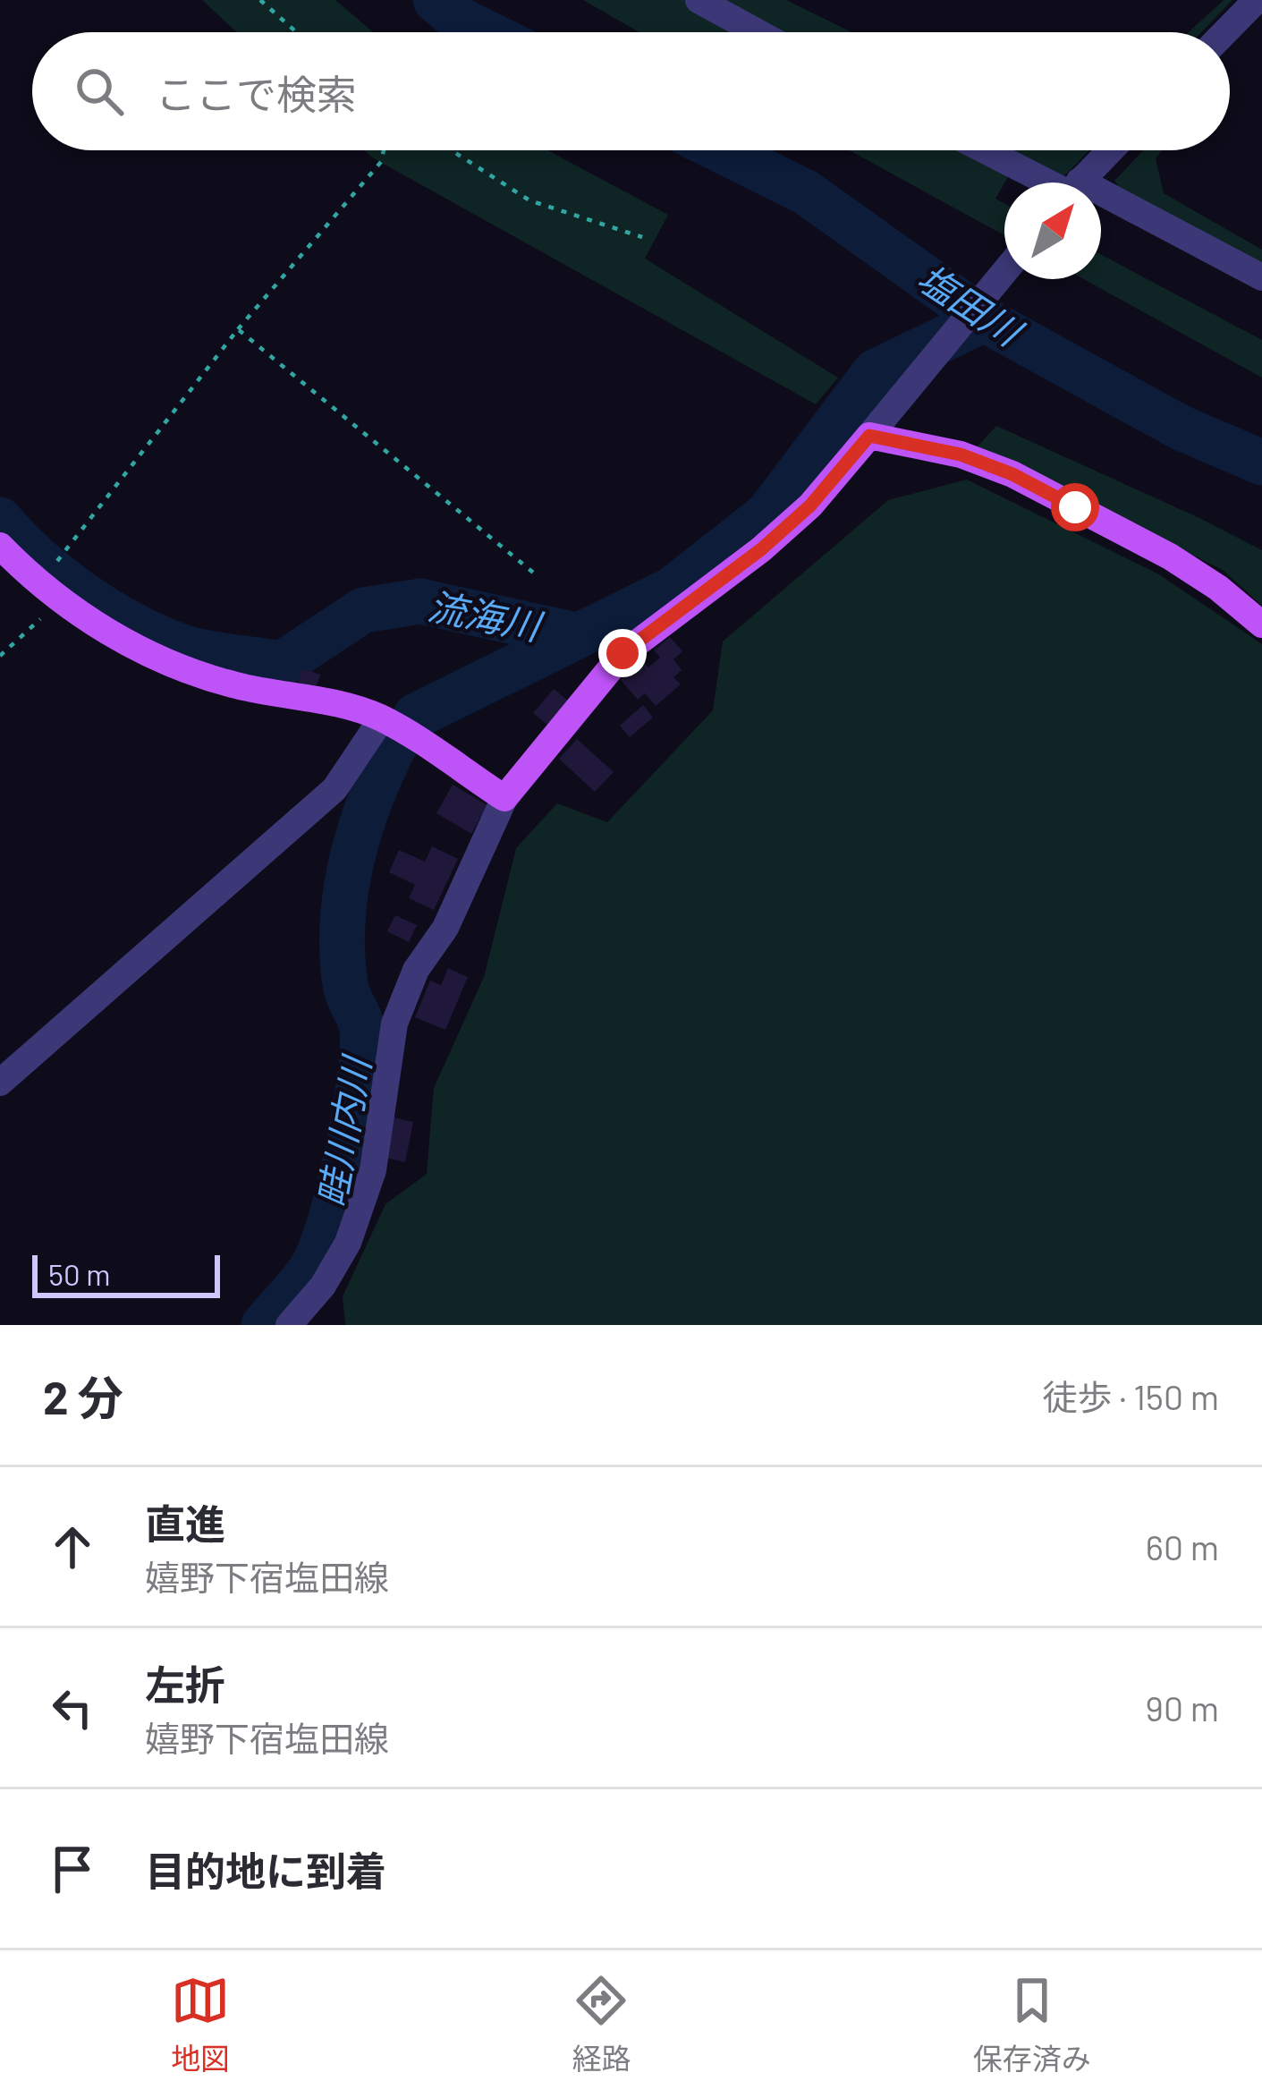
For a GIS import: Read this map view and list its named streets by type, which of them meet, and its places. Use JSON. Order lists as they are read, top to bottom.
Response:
{
  "water": ["塩田川", "流海川", "畦川内川"],
  "scale_bar": "50 m",
  "north": "top right",
  "page": {
    "search": "ここで検索",
    "scale": "50 m",
    "heading": ["2 分", "徒歩 · 150 m"],
    "list": [
      ["直進", "嬉野下宿塩田線", "60 m"],
      ["左折", "嬉野下宿塩田線", "90 m"],
      "目的地に到着"
    ],
    "nav": ["地図", "経路", "保存済み"]
  }
}
